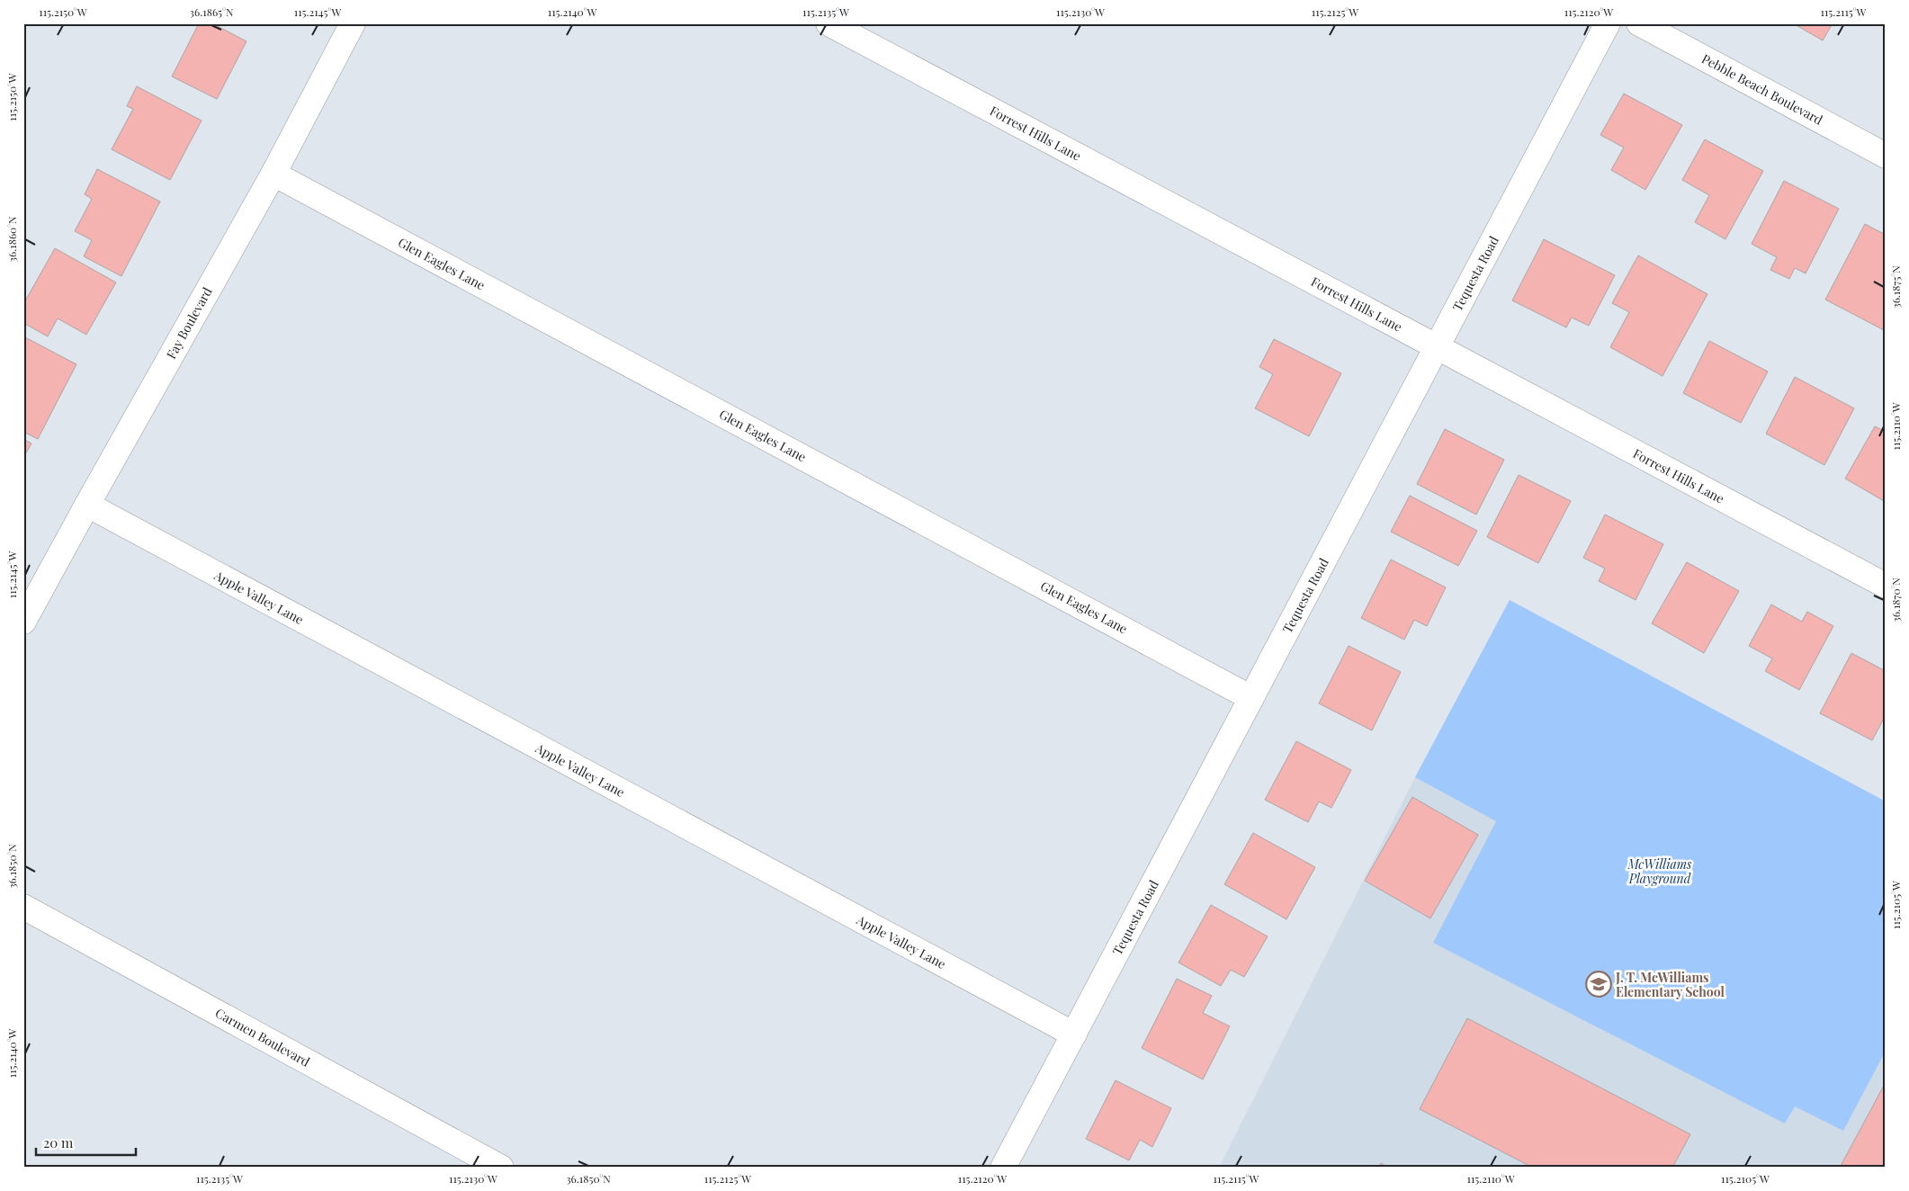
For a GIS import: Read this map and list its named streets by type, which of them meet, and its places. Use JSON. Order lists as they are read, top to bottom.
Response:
{
  "streets": {
    "street": [
      "Pebble Beach Boulevard",
      "Forrest Hills Lane",
      "Glen Eagles Lane",
      "Tequesta Road",
      "Fay Boulevard",
      "Apple Valley Lane",
      "Carmen Boulevard"
    ]
  },
  "crossings": [
    ["Forrest Hills Lane", "Tequesta Road"],
    ["Glen Eagles Lane", "Tequesta Road"],
    ["Glen Eagles Lane", "Fay Boulevard"],
    ["Tequesta Road", "Apple Valley Lane"],
    ["Fay Boulevard", "Apple Valley Lane"]
  ],
  "parks": ["McWilliams Playground"],
  "places": {
    "school or university": ["J. T. McWilliams Elementary School"]
  },
  "scale_bar": "20 m",
  "coordinates": [
    "115.2150°W",
    "36.1865°N",
    "115.2145°W",
    "115.2140°W",
    "115.2135°W",
    "115.2130°W",
    "115.2125°W",
    "115.2120°W",
    "115.2115°W",
    "36.1860°N",
    "36.1875°N",
    "115.2110°W",
    "36.1870°N",
    "36.1850°N",
    "115.2105°W"
  ]
}
